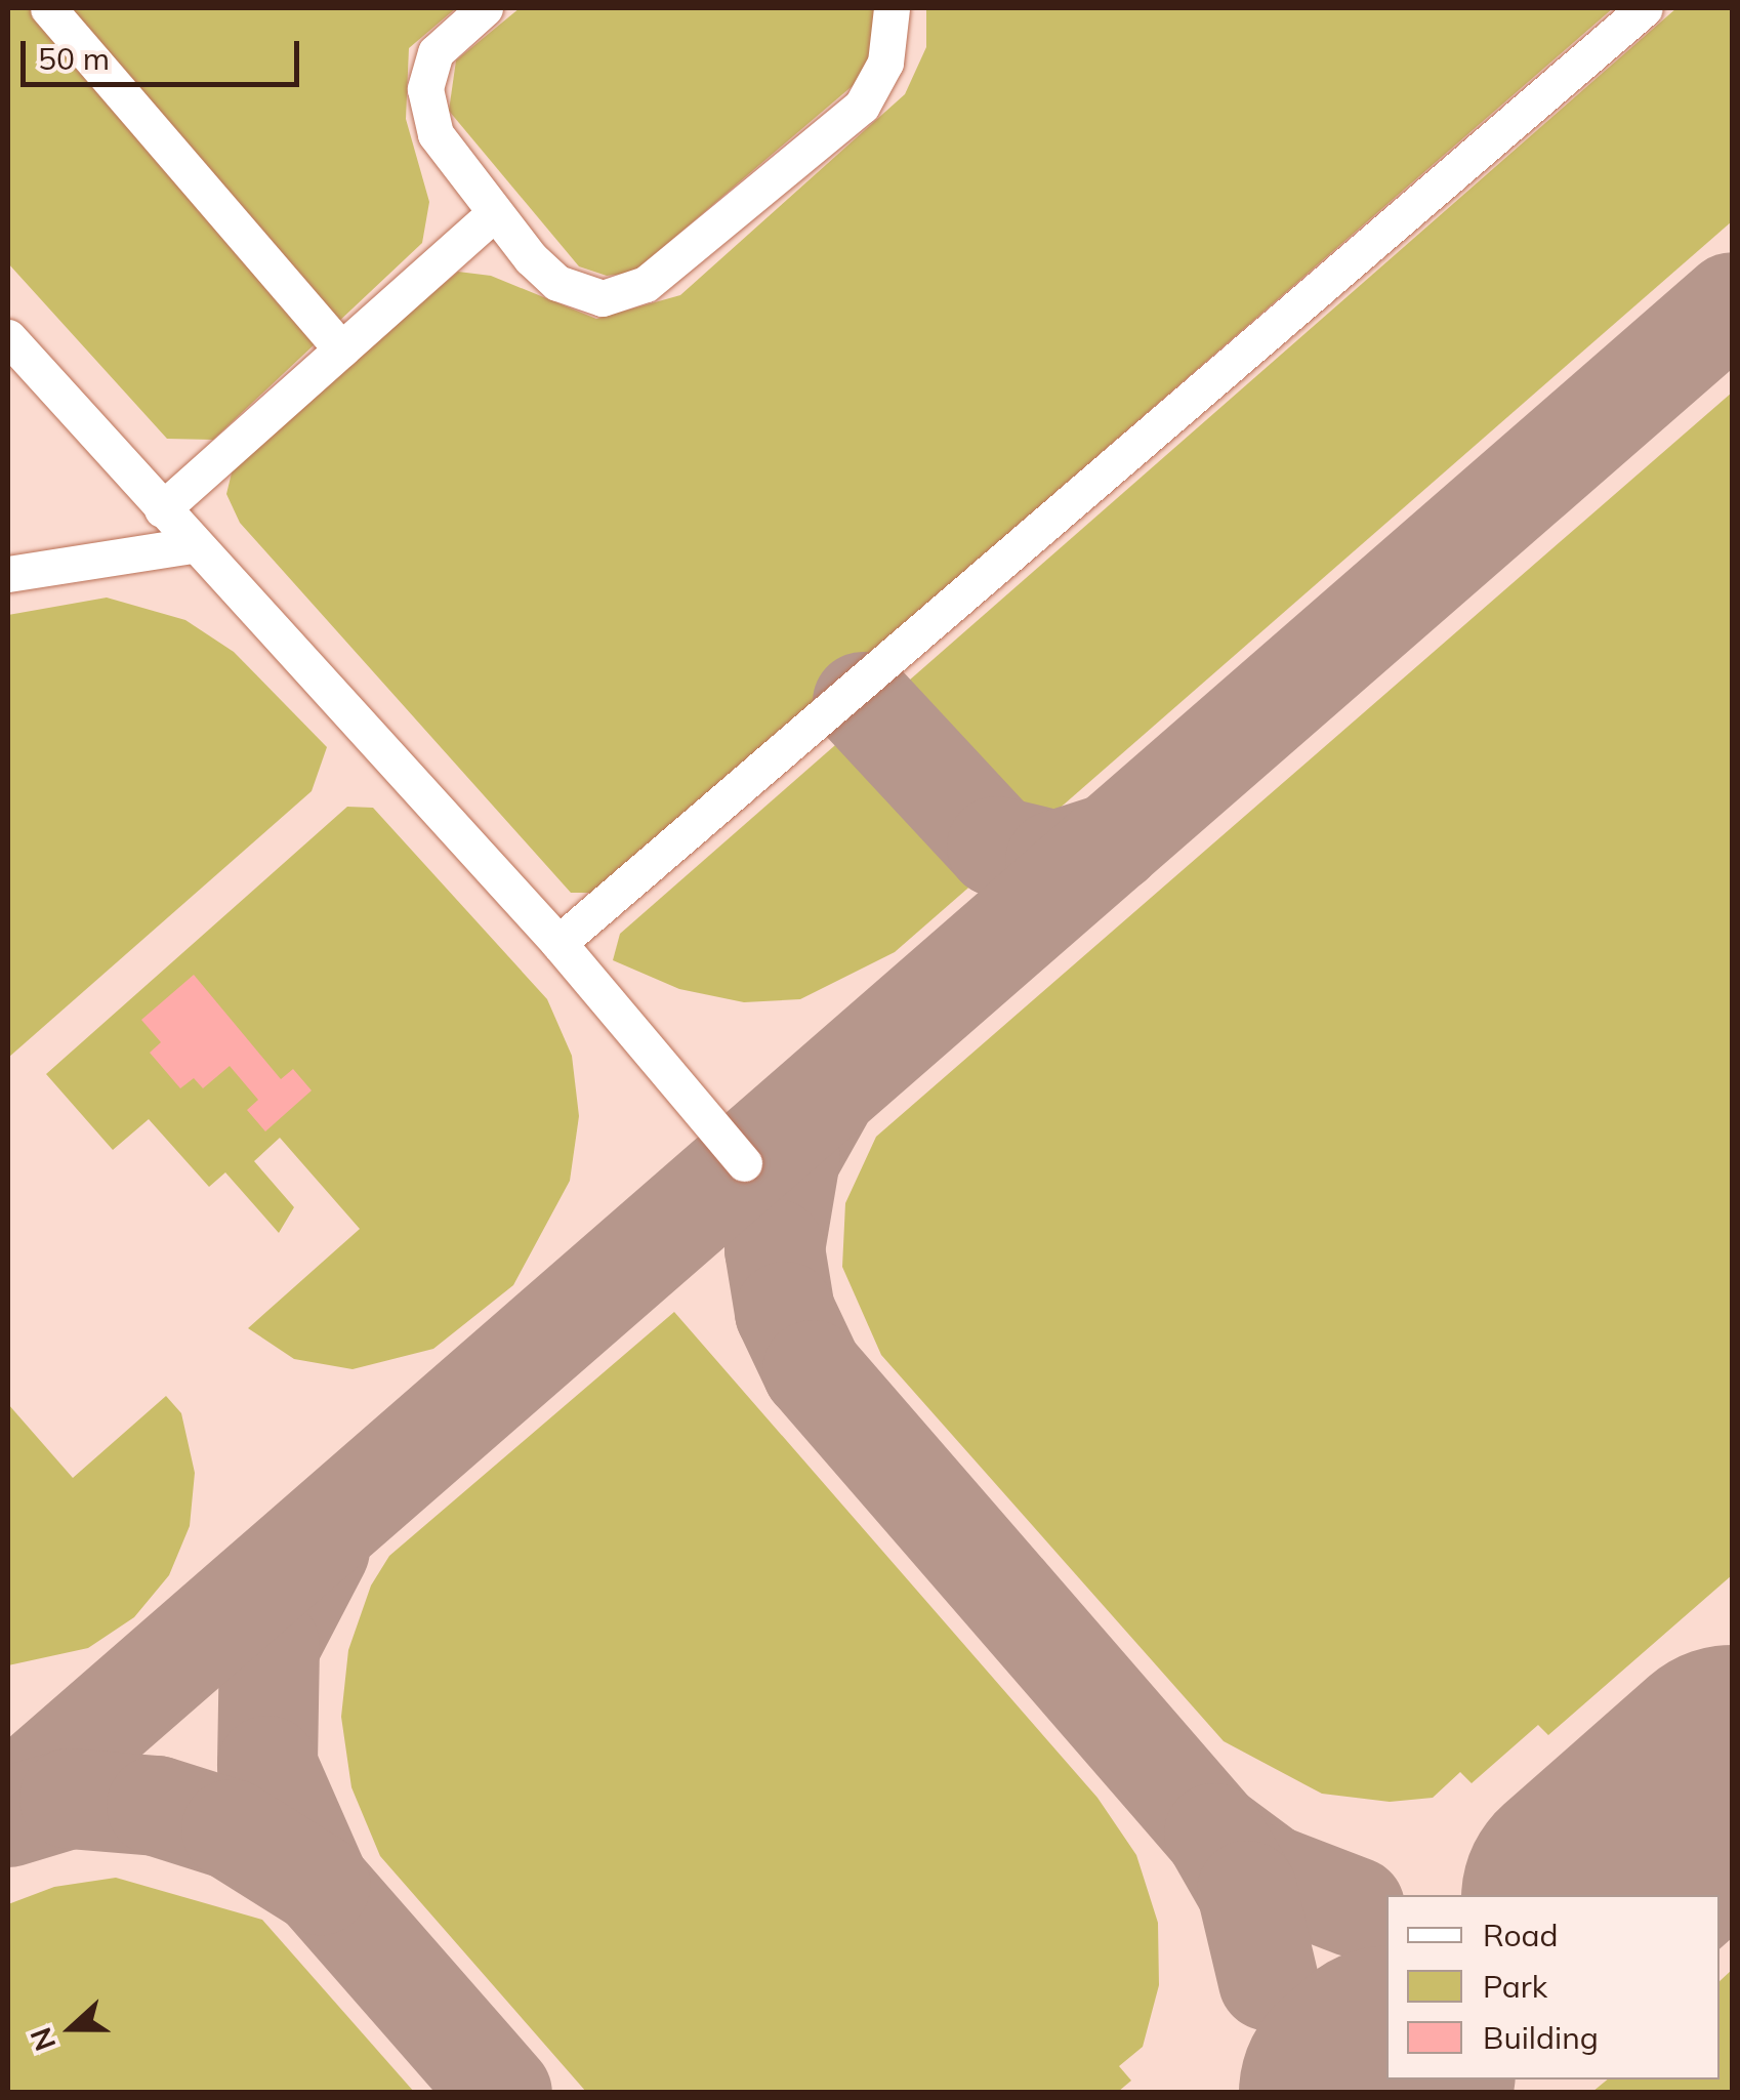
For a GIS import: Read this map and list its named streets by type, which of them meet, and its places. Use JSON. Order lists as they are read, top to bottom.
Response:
{
  "legend": ["Road", "Park", "Building"],
  "scale_bar": "50 m",
  "north": "left"
}
